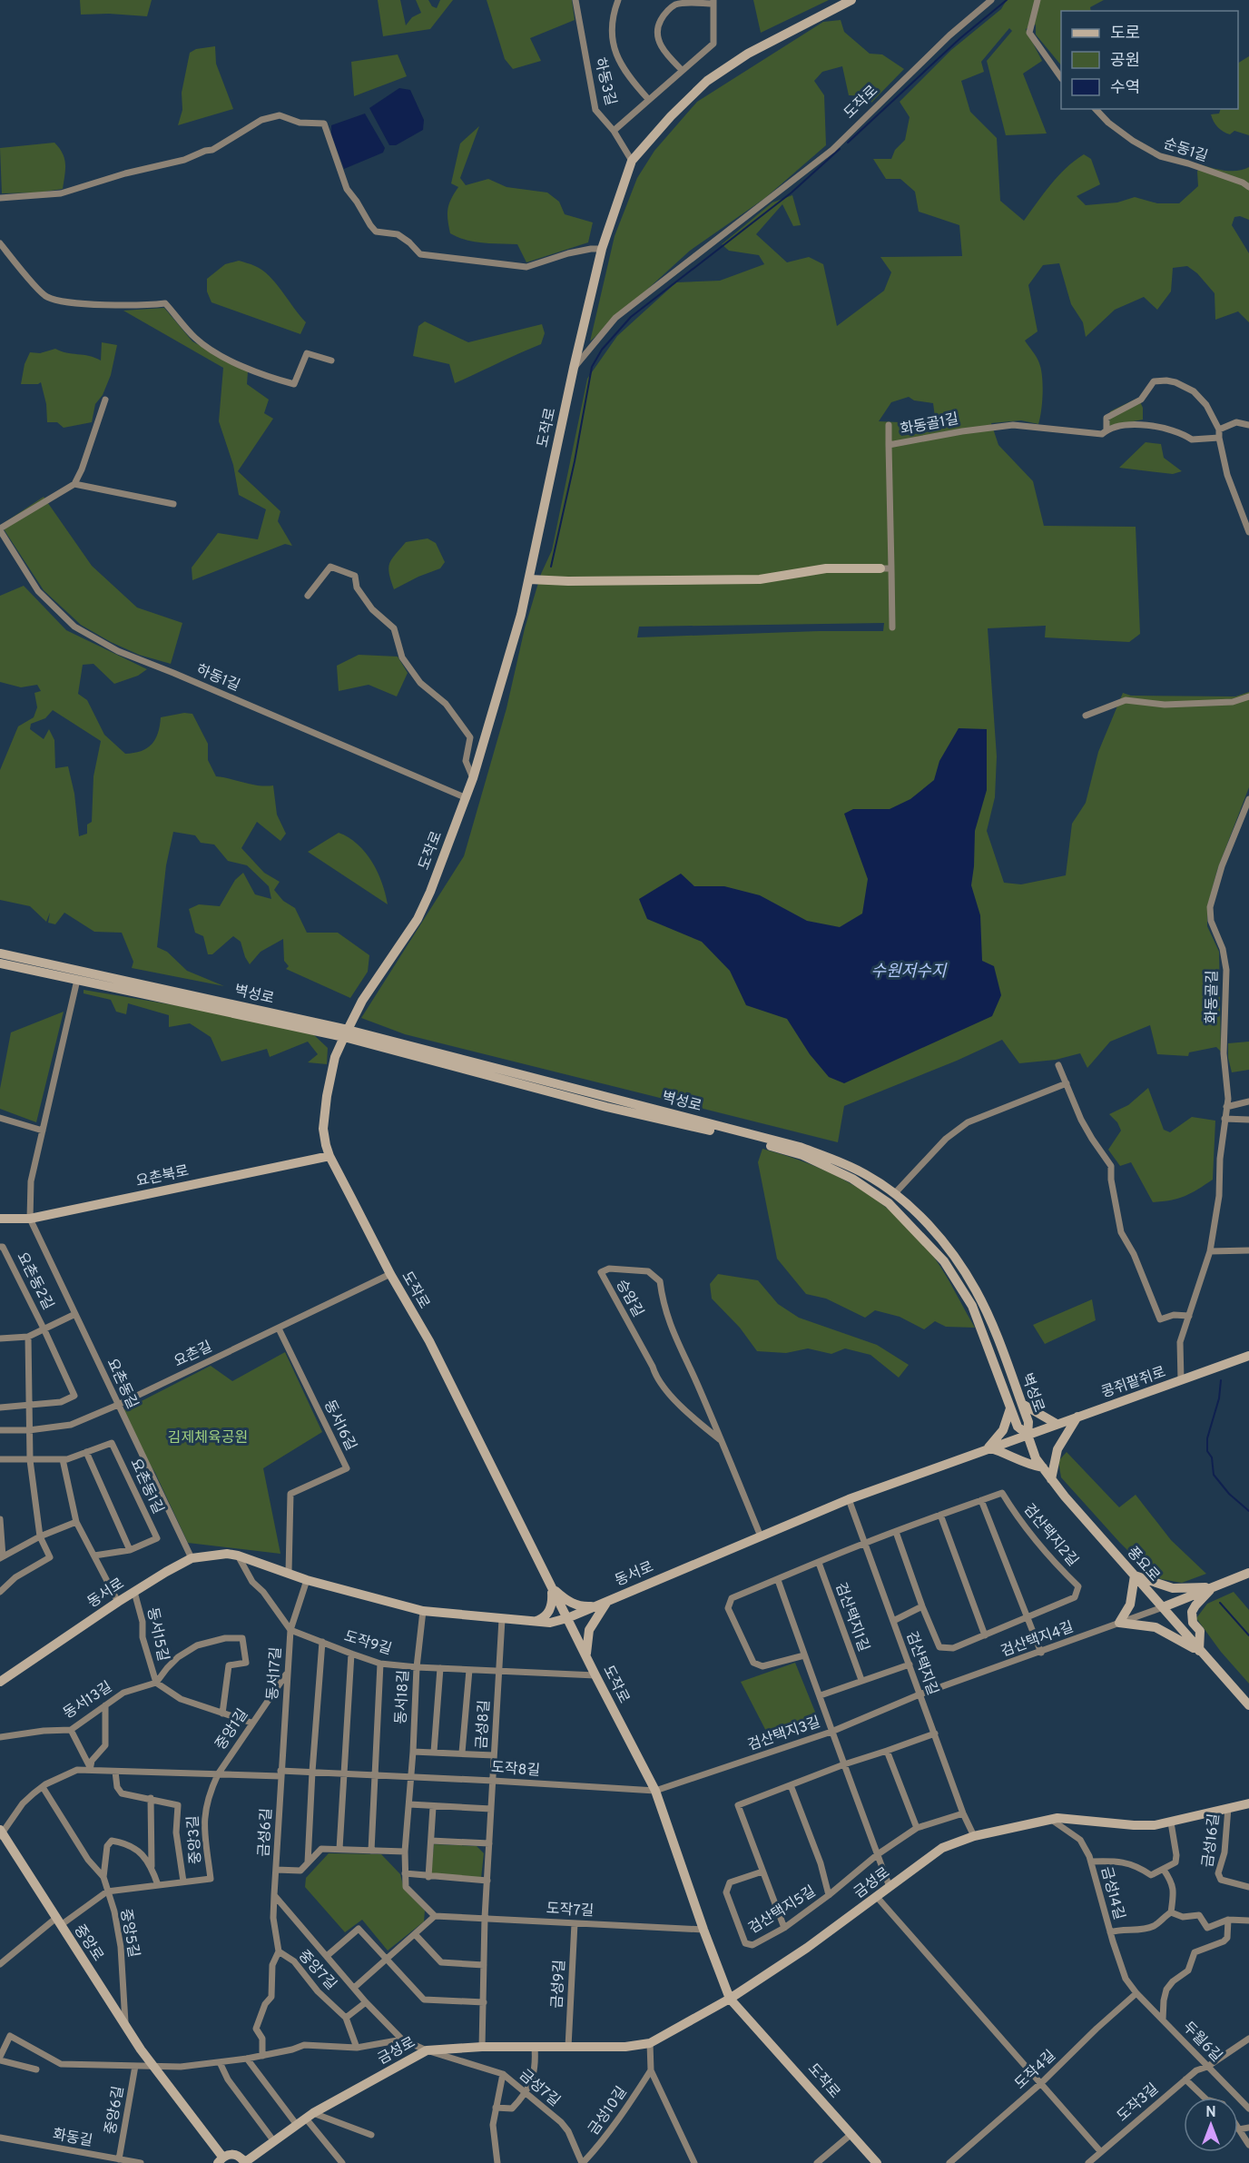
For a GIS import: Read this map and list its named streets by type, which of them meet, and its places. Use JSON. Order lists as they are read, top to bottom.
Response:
{
  "streets": {
    "main road": [
      "도작로",
      "벽성로",
      "요촌북로",
      "콩쥐팥쥐로",
      "풍요로",
      "동서로",
      "금성로",
      "중앙로"
    ],
    "street": [
      "하동3길",
      "순동1길",
      "화동골1길",
      "하동1길",
      "화동골길",
      "요촌동2길",
      "승암길",
      "요촌길",
      "요촌동길",
      "동서16길",
      "요촌동1길",
      "검산택지2길",
      "검산택지1길",
      "동서15길",
      "검산택지4길",
      "도작9길",
      "검산택지길",
      "동서17길",
      "동서18길",
      "동서13길",
      "금성8길",
      "중앙1길",
      "검산택지3길",
      "도작8길",
      "금성6길",
      "중앙3길",
      "금성16길",
      "금성14길",
      "도작7길",
      "검산택지5길",
      "중앙5길",
      "중앙7길",
      "금성9길",
      "두월6길",
      "도작4길",
      "금성7길",
      "도작3길",
      "중앙6길",
      "금성10길",
      "화동길"
    ]
  },
  "crossings": [
    ["하동3길", "도작로"],
    ["도작로", "하동1길"],
    ["도작로", "벽성로"],
    ["도작로", "요촌북로"],
    ["도작로", "요촌길"],
    ["도작로", "동서로"],
    ["도작로", "도작9길"],
    ["도작로", "검산택지3길"],
    ["도작로", "도작8길"],
    ["도작로", "금성로"],
    ["도작로", "도작7길"],
    ["벽성로", "콩쥐팥쥐로"],
    ["벽성로", "풍요로"],
    ["벽성로", "동서로"],
    ["화동골길", "콩쥐팥쥐로"],
    ["요촌북로", "요촌동길"],
    ["요촌동2길", "요촌동길"],
    ["승암길", "동서로"],
    ["요촌길", "요촌동길"],
    ["요촌길", "동서16길"],
    ["콩쥐팥쥐로", "풍요로"],
    ["콩쥐팥쥐로", "동서로"],
    ["요촌동길", "동서로"],
    ["동서16길", "동서로"],
    ["검산택지2길", "검산택지길"],
    ["풍요로", "동서로"],
    ["풍요로", "검산택지4길"],
    ["동서로", "동서15길"],
    ["동서로", "검산택지길"],
    ["동서로", "동서17길"],
    ["동서로", "동서18길"],
    ["동서15길", "동서13길"],
    ["동서15길", "중앙1길"],
    ["검산택지4길", "검산택지길"],
    ["검산택지4길", "검산택지3길"],
    ["도작9길", "동서17길"],
    ["도작9길", "동서18길"],
    ["도작9길", "금성8길"],
    ["검산택지길", "검산택지3길"],
    ["검산택지길", "금성로"],
    ["검산택지길", "검산택지5길"],
    ["동서17길", "중앙1길"],
    ["동서17길", "도작8길"],
    ["동서17길", "금성6길"],
    ["동서18길", "도작8길"],
    ["금성8길", "도작8길"],
    ["금성8길", "금성로"],
    ["금성8길", "도작7길"],
    ["중앙1길", "도작8길"],
    ["중앙1길", "금성6길"],
    ["중앙1길", "중앙3길"],
    ["중앙1길", "중앙5길"],
    ["중앙1길", "중앙로"],
    ["검산택지3길", "도작8길"],
    ["도작8길", "금성6길"],
    ["금성6길", "중앙7길"],
    ["중앙3길", "중앙5길"],
    ["중앙3길", "중앙로"],
    ["금성16길", "금성로"],
    ["금성로", "금성14길"],
    ["금성로", "금성9길"],
    ["금성로", "금성7길"],
    ["금성14길", "두월6길"],
    ["금성14길", "도작4길"],
    ["도작7길", "금성9길"],
    ["중앙5길", "중앙로"],
    ["두월6길", "도작4길"],
    ["두월6길", "도작3길"],
    ["금성7길", "금성10길"],
    ["중앙6길", "화동길"]
  ],
  "water": ["수원저수지"],
  "parks": ["김제체육공원"],
  "legend": ["도로", "공원", "수역"],
  "north": "top"
}
